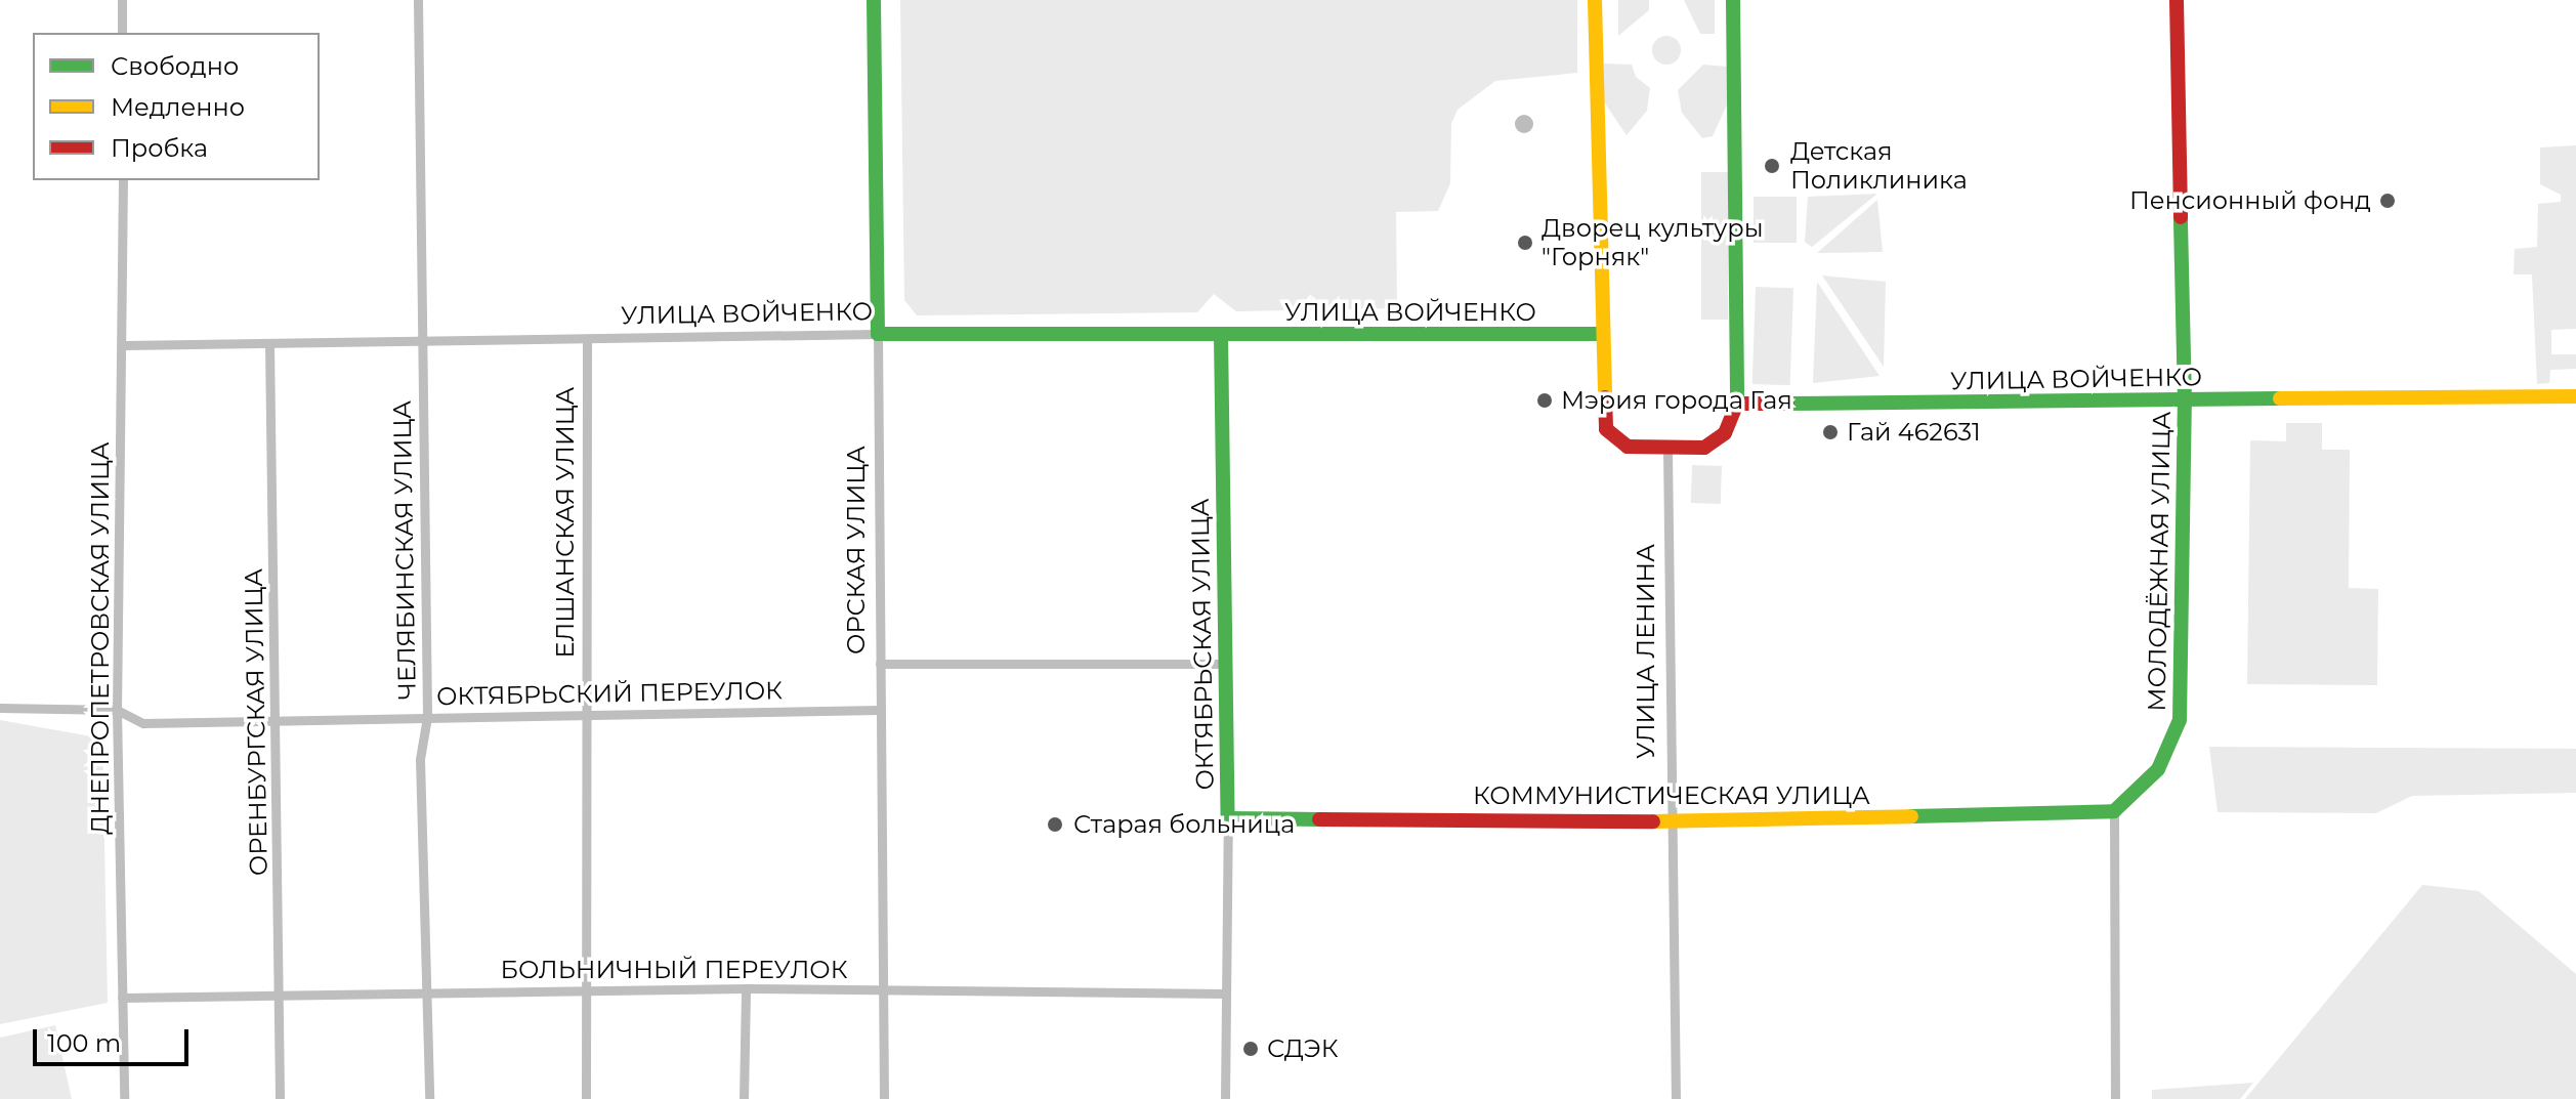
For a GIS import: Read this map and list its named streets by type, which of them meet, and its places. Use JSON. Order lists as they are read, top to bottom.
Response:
{
  "streets": {
    "main road": [
      "УЛИЦА ВОЙЧЕНКО",
      "ОРСКАЯ УЛИЦА",
      "МОЛОДЁЖНАЯ УЛИЦА",
      "ОКТЯБРЬСКАЯ УЛИЦА",
      "КОММУНИСТИЧЕСКАЯ УЛИЦА"
    ],
    "street": [
      "ЕЛШАНСКАЯ УЛИЦА",
      "ЧЕЛЯБИНСКАЯ УЛИЦА",
      "ДНЕПРОПЕТРОВСКАЯ УЛИЦА",
      "УЛИЦА ЛЕНИНА",
      "ОКТЯБРЬСКИЙ ПЕРЕУЛОК",
      "ОРЕНБУРГСКАЯ УЛИЦА",
      "БОЛЬНИЧНЫЙ ПЕРЕУЛОК"
    ]
  },
  "crossings": [
    ["УЛИЦА ВОЙЧЕНКО", "ЕЛШАНСКАЯ УЛИЦА"],
    ["УЛИЦА ВОЙЧЕНКО", "ЧЕЛЯБИНСКАЯ УЛИЦА"],
    ["УЛИЦА ВОЙЧЕНКО", "ОРСКАЯ УЛИЦА"],
    ["УЛИЦА ВОЙЧЕНКО", "МОЛОДЁЖНАЯ УЛИЦА"],
    ["УЛИЦА ВОЙЧЕНКО", "ДНЕПРОПЕТРОВСКАЯ УЛИЦА"],
    ["УЛИЦА ВОЙЧЕНКО", "ОКТЯБРЬСКАЯ УЛИЦА"],
    ["УЛИЦА ВОЙЧЕНКО", "ОРЕНБУРГСКАЯ УЛИЦА"],
    ["ЕЛШАНСКАЯ УЛИЦА", "ОКТЯБРЬСКИЙ ПЕРЕУЛОК"],
    ["ЕЛШАНСКАЯ УЛИЦА", "БОЛЬНИЧНЫЙ ПЕРЕУЛОК"],
    ["ЧЕЛЯБИНСКАЯ УЛИЦА", "ОКТЯБРЬСКИЙ ПЕРЕУЛОК"],
    ["ЧЕЛЯБИНСКАЯ УЛИЦА", "БОЛЬНИЧНЫЙ ПЕРЕУЛОК"],
    ["ОРСКАЯ УЛИЦА", "ОКТЯБРЬСКИЙ ПЕРЕУЛОК"],
    ["ОРСКАЯ УЛИЦА", "БОЛЬНИЧНЫЙ ПЕРЕУЛОК"],
    ["МОЛОДЁЖНАЯ УЛИЦА", "КОММУНИСТИЧЕСКАЯ УЛИЦА"],
    ["ДНЕПРОПЕТРОВСКАЯ УЛИЦА", "ОКТЯБРЬСКИЙ ПЕРЕУЛОК"],
    ["ДНЕПРОПЕТРОВСКАЯ УЛИЦА", "БОЛЬНИЧНЫЙ ПЕРЕУЛОК"],
    ["ОКТЯБРЬСКАЯ УЛИЦА", "КОММУНИСТИЧЕСКАЯ УЛИЦА"],
    ["ОКТЯБРЬСКАЯ УЛИЦА", "БОЛЬНИЧНЫЙ ПЕРЕУЛОК"],
    ["УЛИЦА ЛЕНИНА", "КОММУНИСТИЧЕСКАЯ УЛИЦА"],
    ["ОКТЯБРЬСКИЙ ПЕРЕУЛОК", "ОРЕНБУРГСКАЯ УЛИЦА"],
    ["ОРЕНБУРГСКАЯ УЛИЦА", "БОЛЬНИЧНЫЙ ПЕРЕУЛОК"]
  ],
  "places": [
    "Детская Поликлиника",
    "Пенсионный фонд",
    "Дворец культуры \"Горняк\"",
    "Мэрия города Гая",
    "Гай 462631",
    "Старая больница",
    "СДЭК"
  ],
  "legend": ["Свободно", "Медленно", "Пробка"],
  "scale_bar": "100 m"
}
